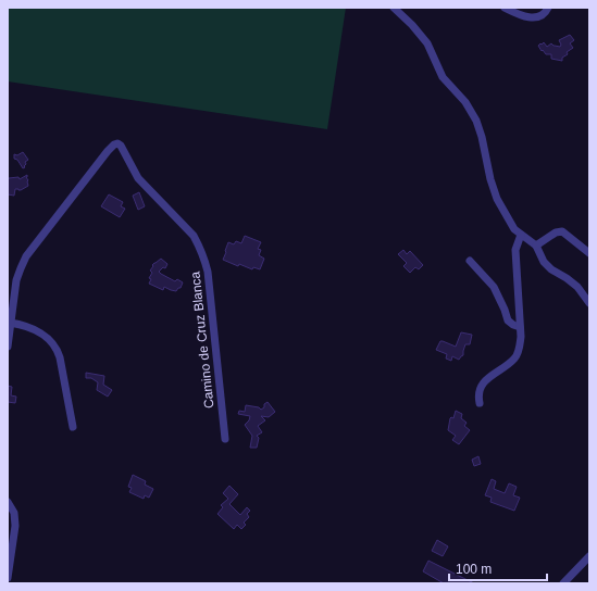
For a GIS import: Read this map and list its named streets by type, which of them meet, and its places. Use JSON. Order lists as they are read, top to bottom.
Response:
{
  "streets": {
    "street": ["Camino de Cruz Blanca"]
  },
  "scale_bar": "100 m"
}
